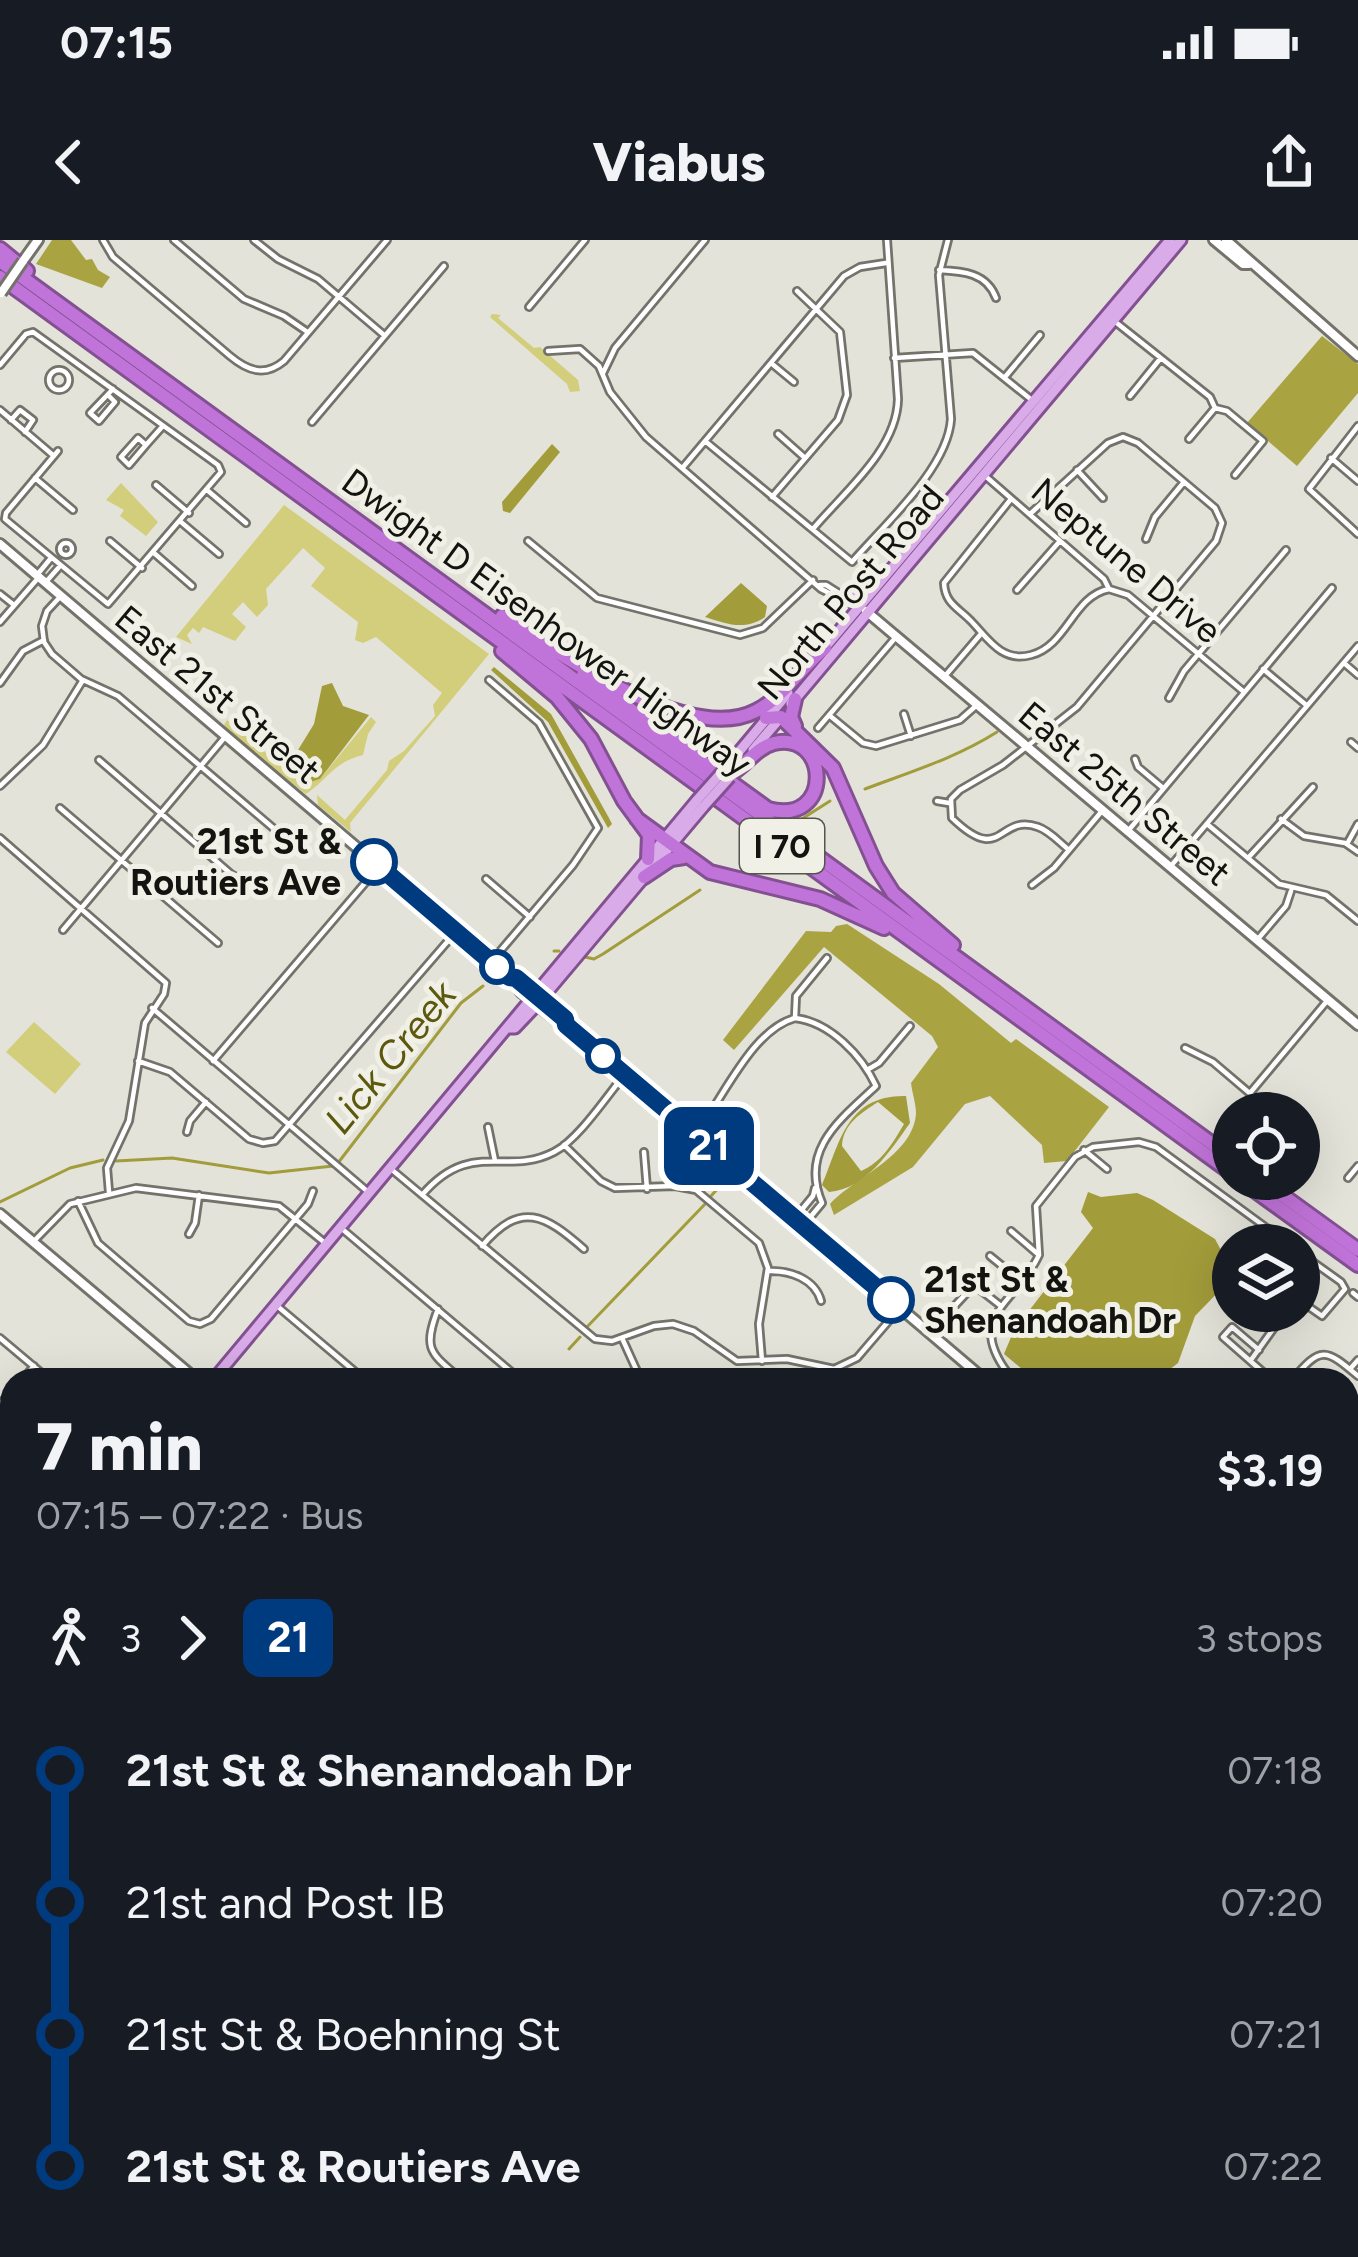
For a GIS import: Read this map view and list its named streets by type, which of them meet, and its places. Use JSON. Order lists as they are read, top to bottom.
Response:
{
  "streets": {
    "highway": ["Dwight D Eisenhower Highway", "I 70"],
    "main road": ["North Post Road", "East 21st Street", "East 25th Street"],
    "street": ["Neptune Drive"]
  },
  "crossings": [
    ["Neptune Drive", "North Post Road"],
    ["North Post Road", "East 21st Street"],
    ["North Post Road", "East 25th Street"]
  ],
  "water": ["Lick Creek"],
  "places": ["21st St & Routiers Ave", "21st St & Shenandoah Dr"],
  "lines": ["bus line 21"],
  "page": {
    "status": "07:15",
    "header": "Viabus",
    "on_map": "21",
    "heading": ["7 min", "07:15 – 07:22 · Bus", "$3.19"],
    "legs": ["3", "21", "3 stops"],
    "list": [
      {
        "name": "21st St & Shenandoah Dr",
        "value": "07:18"
      },
      {
        "name": "21st and Post IB",
        "value": "07:20"
      },
      {
        "name": "21st St & Boehning St",
        "value": "07:21"
      },
      {
        "name": "21st St & Routiers Ave",
        "value": "07:22"
      }
    ]
  }
}
